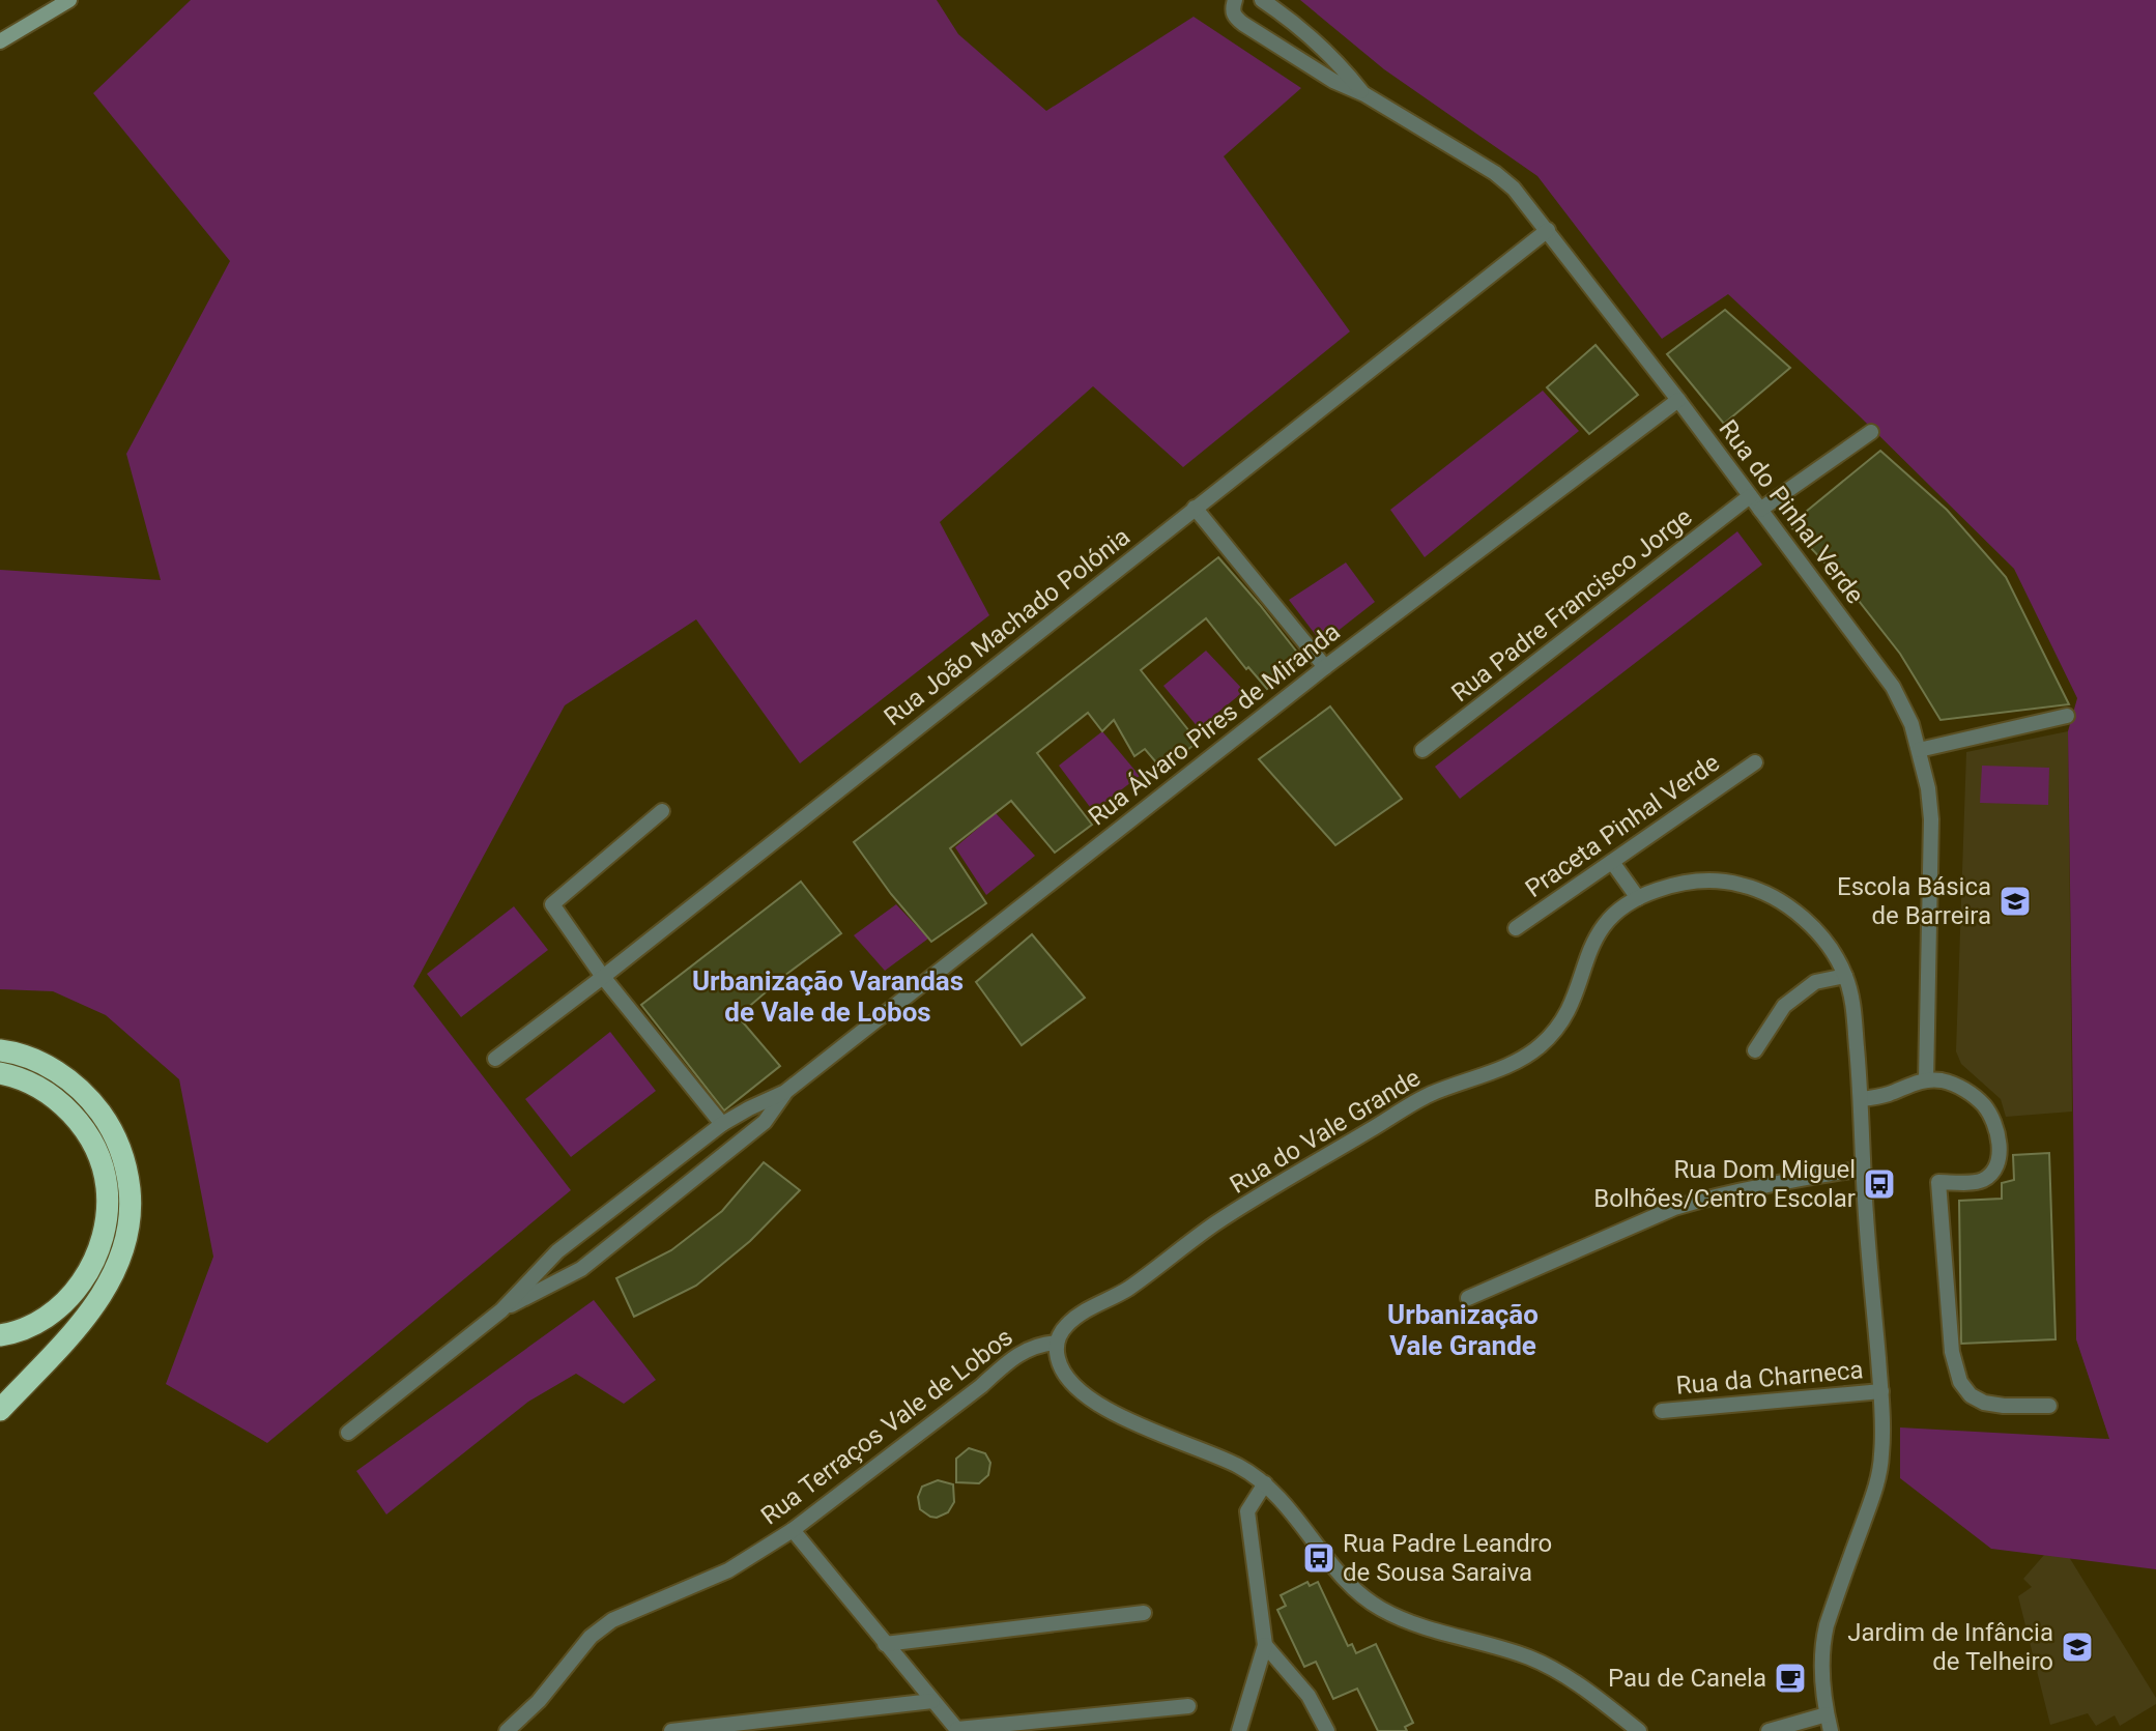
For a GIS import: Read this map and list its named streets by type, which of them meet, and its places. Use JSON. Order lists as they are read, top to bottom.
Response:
{
  "streets": {
    "street": [
      "Rua do Pinhal Verde",
      "Rua Padre Francisco Jorge",
      "Rua João Machado Polónia",
      "Rua Álvaro Pires de Miranda",
      "Praceta Pinhal Verde",
      "Rua do Vale Grande",
      "Rua da Charneca",
      "Rua Terraços Vale de Lobos"
    ]
  },
  "crossings": [
    ["Rua do Pinhal Verde", "Rua Padre Francisco Jorge"],
    ["Rua do Pinhal Verde", "Rua João Machado Polónia"],
    ["Rua do Pinhal Verde", "Rua Álvaro Pires de Miranda"],
    ["Rua do Vale Grande", "Rua da Charneca"],
    ["Rua do Vale Grande", "Rua Terraços Vale de Lobos"]
  ],
  "districts": ["Urbanização Varandas de Vale de Lobos", "Urbanização Vale Grande"],
  "places": {
    "school or university": ["Escola Básica de Barreira", "Jardim de Infância de Telheiro"],
    "bus stop": ["Rua Dom Miguel Bolhões/Centro Escolar", "Rua Padre Leandro de Sousa Saraiva"],
    "cafe": ["Pau de Canela"]
  }
}
